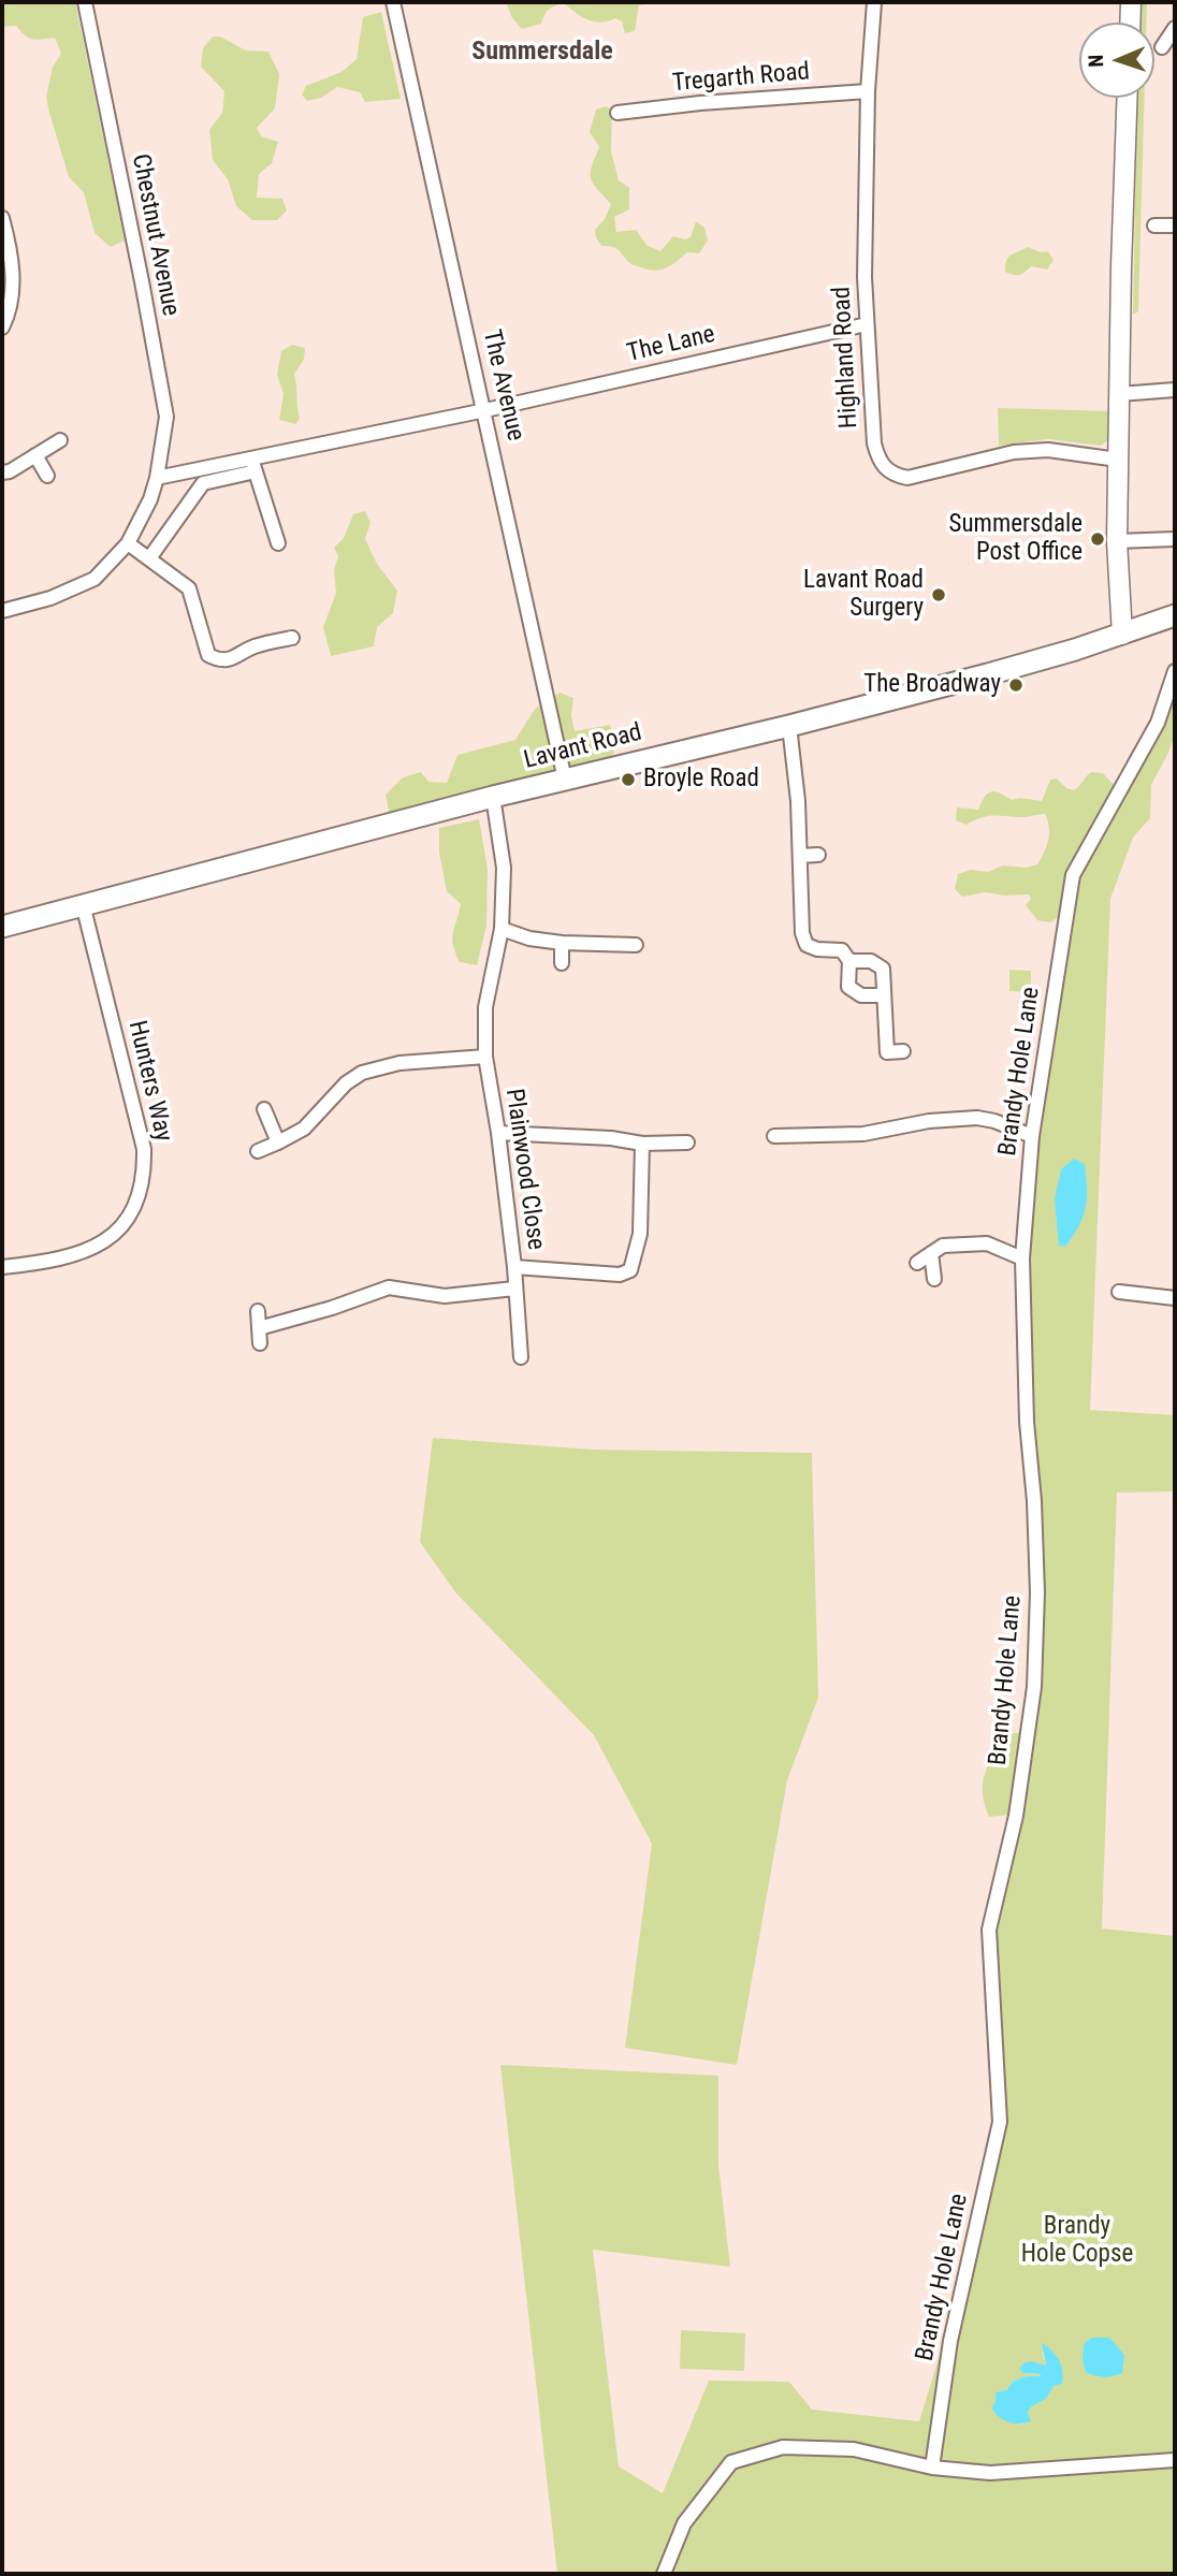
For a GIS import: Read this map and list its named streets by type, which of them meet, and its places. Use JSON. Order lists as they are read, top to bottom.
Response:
{
  "streets": {
    "main road": ["Lavant Road"],
    "street": [
      "Tregarth Road",
      "Chestnut Avenue",
      "The Lane",
      "Highland Road",
      "The Avenue",
      "Brandy Hole Lane",
      "Hunters Way",
      "Plainwood Close"
    ]
  },
  "crossings": [
    ["Tregarth Road", "Highland Road"],
    ["The Lane", "Highland Road"],
    ["The Lane", "The Avenue"],
    ["The Avenue", "Lavant Road"],
    ["Lavant Road", "Hunters Way"],
    ["Lavant Road", "Plainwood Close"]
  ],
  "districts": ["Summersdale"],
  "parks": ["Brandy Hole Copse"],
  "places": [
    "Summersdale Post Office",
    "Lavant Road Surgery",
    "The Broadway",
    "Broyle Road"
  ],
  "north": "left"
}
